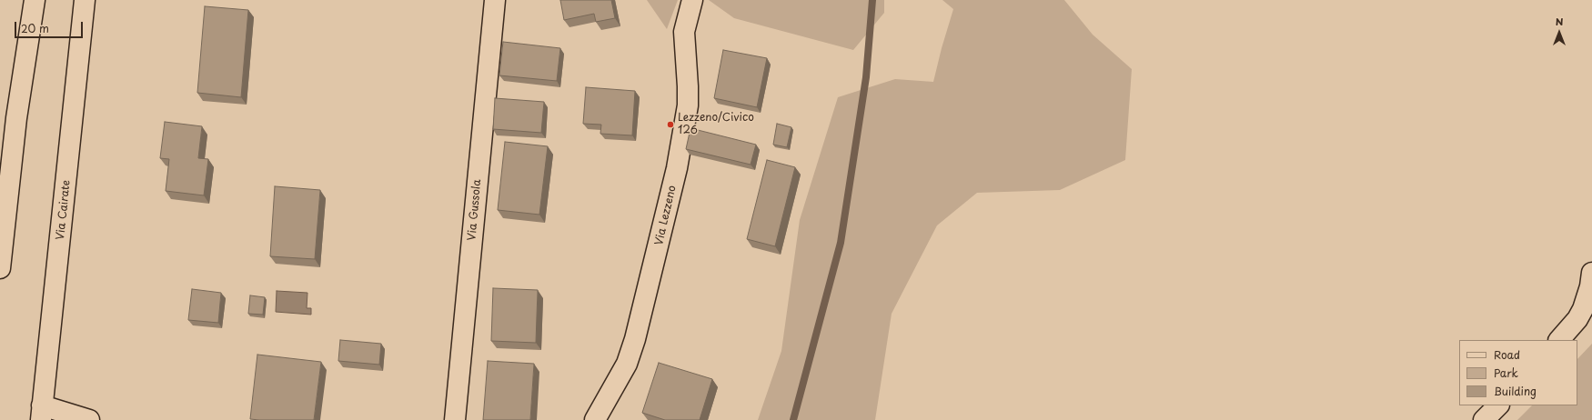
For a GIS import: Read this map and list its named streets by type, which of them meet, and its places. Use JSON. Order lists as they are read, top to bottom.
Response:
{
  "streets": {
    "main road": ["Via Cairate", "Via Gussola", "Via Lezzeno"]
  },
  "places": ["Lezzeno/Civico 126"],
  "legend": ["Road", "Park", "Building"],
  "scale_bar": "20 m",
  "north": "top"
}
